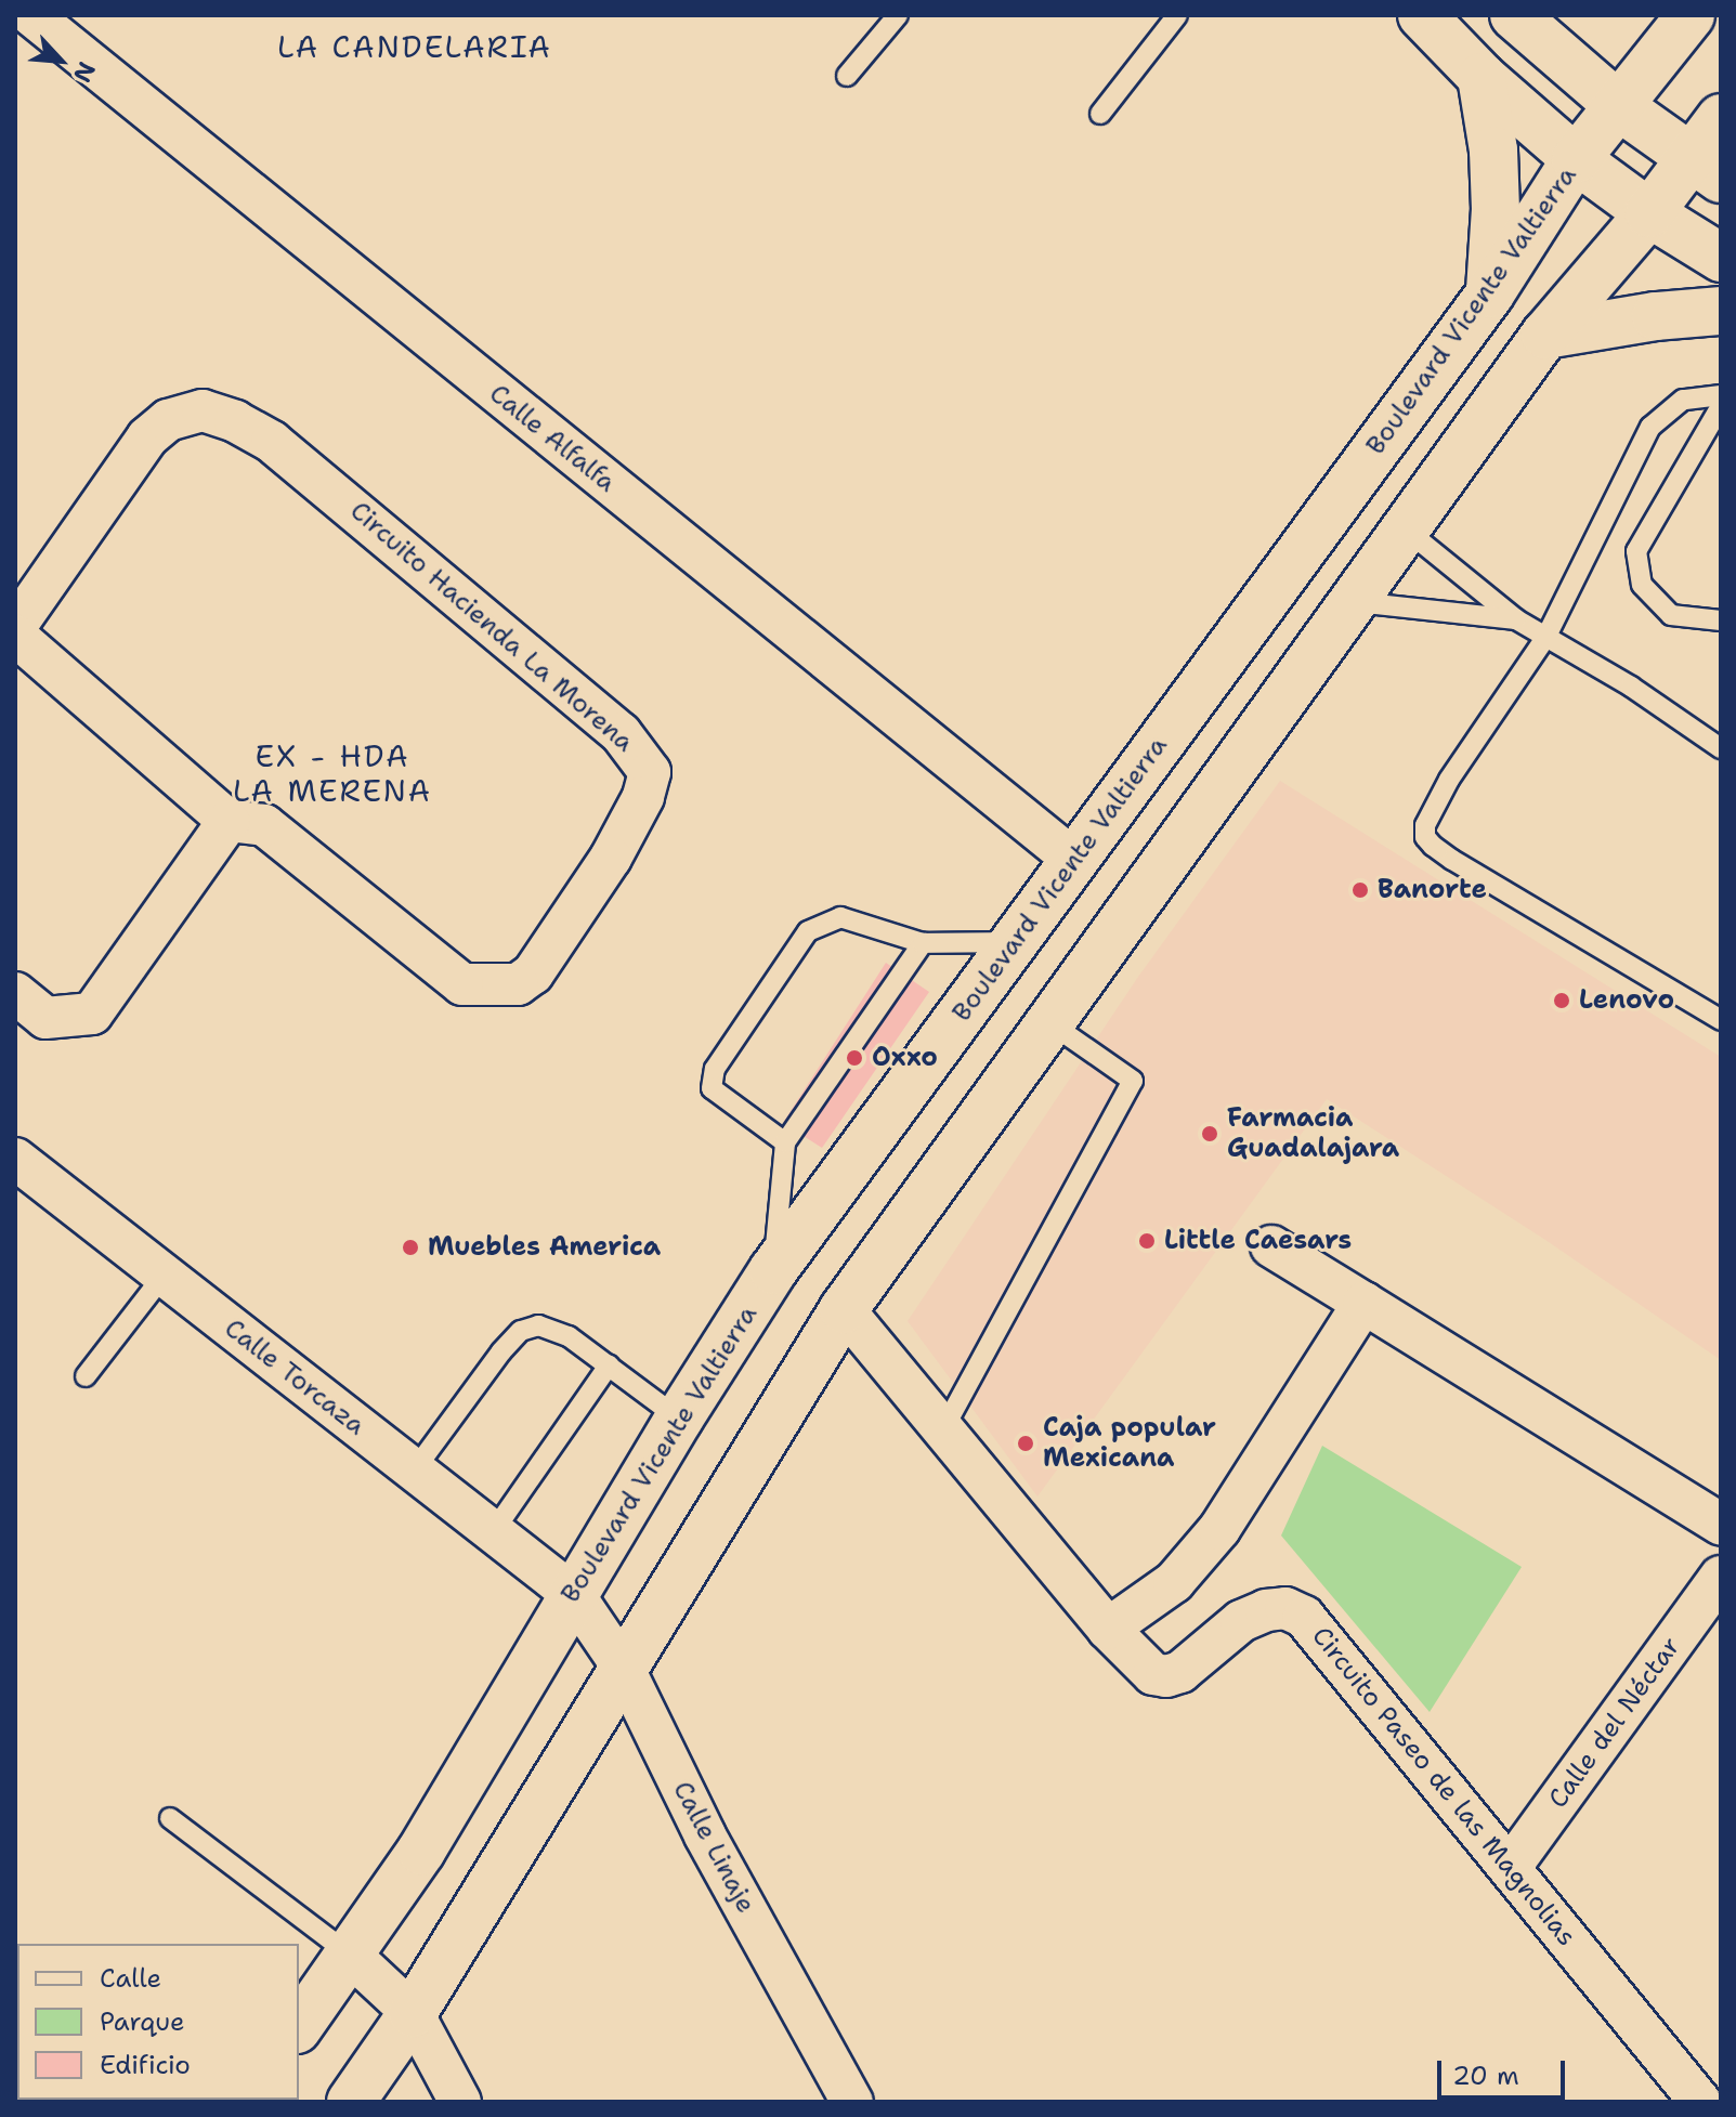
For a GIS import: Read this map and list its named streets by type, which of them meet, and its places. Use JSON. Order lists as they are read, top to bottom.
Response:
{
  "streets": {
    "main road": ["Boulevard Vicente Valtierra"],
    "street": [
      "Calle Alfalfa",
      "Circuito Hacienda La Morena",
      "Calle Torcaza",
      "Calle del Néctar",
      "Circuito Paseo de las Magnolias",
      "Calle Linaje"
    ]
  },
  "crossings": [
    ["Boulevard Vicente Valtierra", "Calle Alfalfa"],
    ["Boulevard Vicente Valtierra", "Calle Torcaza"],
    ["Boulevard Vicente Valtierra", "Calle Linaje"],
    ["Calle Torcaza", "Calle Linaje"],
    ["Calle del Néctar", "Circuito Paseo de las Magnolias"]
  ],
  "districts": ["LA CANDELARIA", "EX - HDA LA MERENA"],
  "places": [
    "Banorte",
    "Lenovo",
    "Oxxo",
    "Farmacia Guadalajara",
    "Little Caesars",
    "Muebles America",
    "Caja popular Mexicana"
  ],
  "legend": ["Calle", "Parque", "Edificio"],
  "scale_bar": "20 m",
  "north": "bottom right"
}
